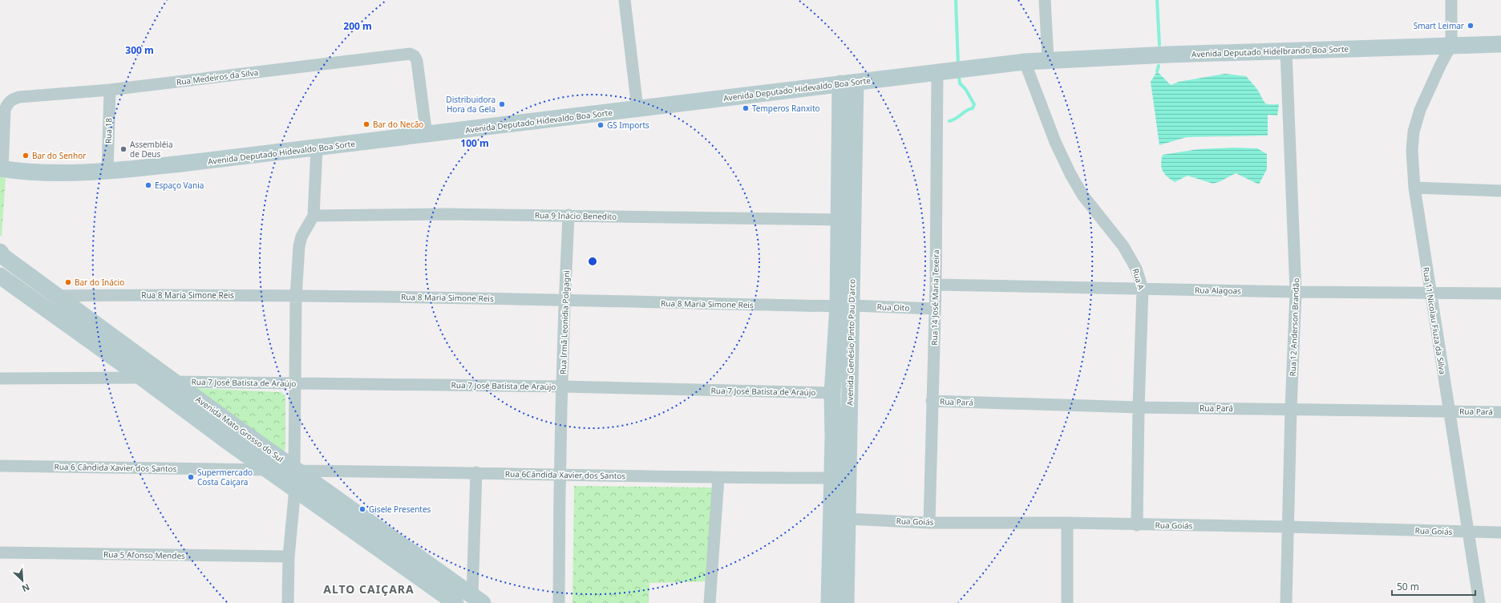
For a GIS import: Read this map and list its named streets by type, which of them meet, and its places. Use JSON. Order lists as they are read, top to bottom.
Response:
{
  "streets": {
    "main road": [
      "Avenida Deputado Hidelbrando Boa Sorte",
      "Avenida Deputado Hidevaldo Boa Sorte",
      "Avenida Genésio Pinto Pau D'arco",
      "Avenida Mato Grosso do Sul"
    ],
    "street": [
      "Rua Medeiros da Silva",
      "Rua 18",
      "Rua 9 Inácio Benedito",
      "Rua A",
      "Rua Alagoas",
      "Rua 8 Maria Simone Reis",
      "Rua 14 José Maria Texeira",
      "Rua Oito",
      "Rua 11 Nicolau Fiuza da Silva",
      "Rua Irmã Leonidia Polgagni",
      "Rua 12 Anderson Brandão",
      "Rua 7 José Batista de Araújo",
      "Rua Pará",
      "Rua 6 Cândida Xavier dos Santos",
      "Rua 6Cândida Xavier dos Santos",
      "Rua Goiás",
      "Rua 5 Afonso Mendes"
    ]
  },
  "crossings": [
    ["Avenida Deputado Hidelbrando Boa Sorte", "Avenida Deputado Hidevaldo Boa Sorte"],
    ["Avenida Deputado Hidelbrando Boa Sorte", "Rua A"],
    ["Avenida Deputado Hidelbrando Boa Sorte", "Rua 11 Nicolau Fiuza da Silva"],
    ["Avenida Deputado Hidelbrando Boa Sorte", "Rua 12 Anderson Brandão"],
    ["Rua Medeiros da Silva", "Avenida Deputado Hidevaldo Boa Sorte"],
    ["Rua Medeiros da Silva", "Rua 18"],
    ["Avenida Deputado Hidevaldo Boa Sorte", "Rua 18"],
    ["Avenida Deputado Hidevaldo Boa Sorte", "Rua A"],
    ["Avenida Deputado Hidevaldo Boa Sorte", "Rua 14 José Maria Texeira"],
    ["Avenida Deputado Hidevaldo Boa Sorte", "Avenida Genésio Pinto Pau D'arco"],
    ["Rua 9 Inácio Benedito", "Rua Irmã Leonidia Polgagni"],
    ["Rua 9 Inácio Benedito", "Avenida Genésio Pinto Pau D'arco"],
    ["Rua A", "Rua Alagoas"],
    ["Rua A", "Rua Pará"],
    ["Rua A", "Rua Goiás"],
    ["Rua Alagoas", "Rua 14 José Maria Texeira"],
    ["Rua Alagoas", "Rua 11 Nicolau Fiuza da Silva"],
    ["Rua Alagoas", "Rua 12 Anderson Brandão"],
    ["Rua 8 Maria Simone Reis", "Rua Oito"],
    ["Rua 8 Maria Simone Reis", "Rua Irmã Leonidia Polgagni"],
    ["Rua 8 Maria Simone Reis", "Avenida Genésio Pinto Pau D'arco"],
    ["Rua 8 Maria Simone Reis", "Avenida Mato Grosso do Sul"],
    ["Rua 14 José Maria Texeira", "Rua Oito"],
    ["Rua 14 José Maria Texeira", "Rua Pará"],
    ["Rua 14 José Maria Texeira", "Rua Goiás"],
    ["Rua Oito", "Avenida Genésio Pinto Pau D'arco"],
    ["Rua 11 Nicolau Fiuza da Silva", "Rua Pará"],
    ["Rua 11 Nicolau Fiuza da Silva", "Rua Goiás"],
    ["Rua Irmã Leonidia Polgagni", "Rua 7 José Batista de Araújo"],
    ["Rua Irmã Leonidia Polgagni", "Rua 6Cândida Xavier dos Santos"],
    ["Rua 12 Anderson Brandão", "Rua Pará"],
    ["Rua 12 Anderson Brandão", "Rua Goiás"],
    ["Avenida Genésio Pinto Pau D'arco", "Rua 7 José Batista de Araújo"],
    ["Avenida Genésio Pinto Pau D'arco", "Rua 6Cândida Xavier dos Santos"],
    ["Avenida Genésio Pinto Pau D'arco", "Rua Goiás"],
    ["Rua 7 José Batista de Araújo", "Avenida Mato Grosso do Sul"],
    ["Avenida Mato Grosso do Sul", "Rua 6 Cândida Xavier dos Santos"],
    ["Avenida Mato Grosso do Sul", "Rua 6Cândida Xavier dos Santos"]
  ],
  "districts": ["ALTO CAIÇARA"],
  "places": [
    "Smart Leimar",
    "Distribuidora Hora da Gela",
    "Temperos Ranxito",
    "Bar do Necão",
    "GS Imports",
    "Assembléia de Deus",
    "Bar do Senhor",
    "Espaço Vania",
    "Bar do Inácio",
    "Supermercado Costa Caiçara",
    "Gisele Presentes"
  ],
  "scale_bar": "50 m",
  "north": "bottom right",
  "rings": ["200 m", "300 m", "100 m"]
}
